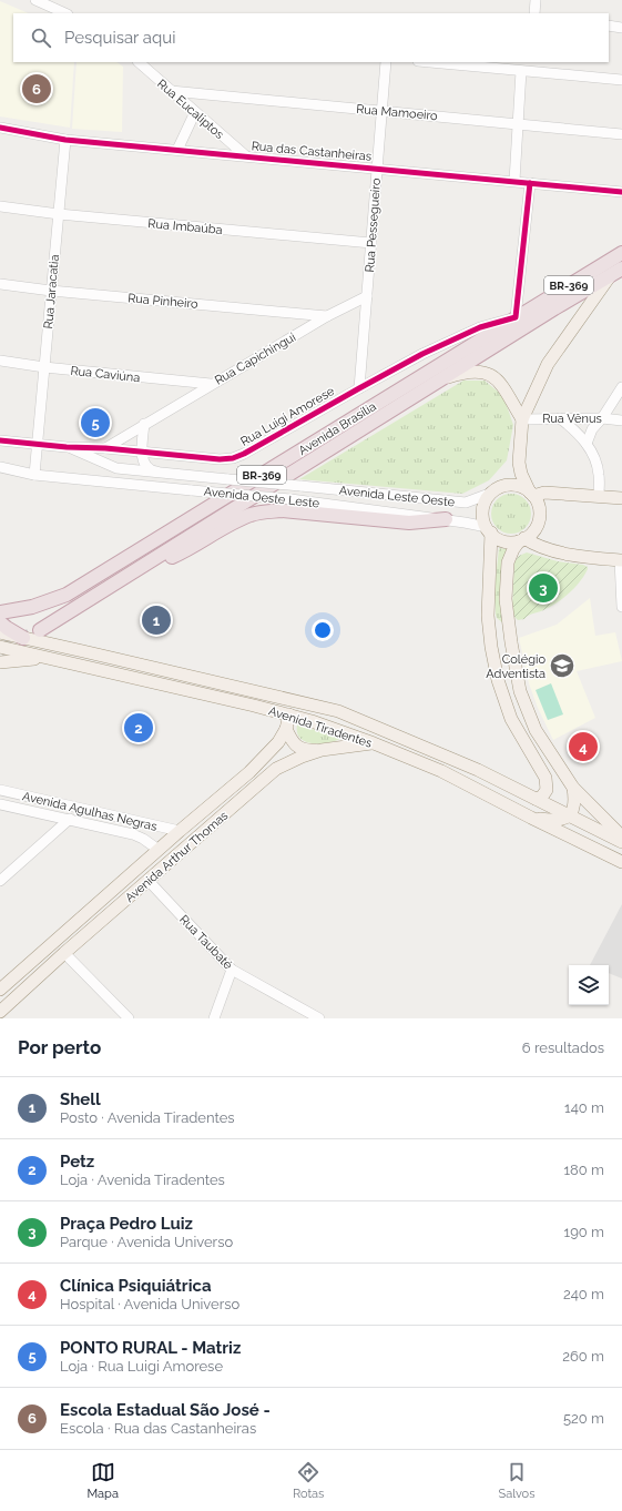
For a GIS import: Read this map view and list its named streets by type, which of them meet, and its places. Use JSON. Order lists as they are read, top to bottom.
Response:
{
  "streets": {
    "highway": ["BR-369", "Avenida Brasília"],
    "main road": ["Avenida Tiradentes", "Avenida Arthur Thomas"],
    "street": [
      "Rua Eucaliptos",
      "Rua Mamoeiro",
      "Rua das Castanheiras",
      "Rua Pessegueiro",
      "Rua Imbaúba",
      "Rua Jaracatia",
      "Rua Pinheiro",
      "Rua Capichingui",
      "Rua Caviúna",
      "Rua Luigi Amorese",
      "Rua Vênus",
      "Avenida Leste Oeste",
      "Avenida Oeste Leste",
      "Avenida Agulhas Negras",
      "Rua Taubaté"
    ]
  },
  "crossings": [
    ["Rua Eucaliptos", "Rua Mamoeiro"],
    ["Rua Eucaliptos", "Rua das Castanheiras"],
    ["Rua Mamoeiro", "Rua Pessegueiro"],
    ["Rua das Castanheiras", "Rua Pessegueiro"],
    ["Rua das Castanheiras", "Rua Jaracatia"],
    ["Rua Pessegueiro", "Rua Imbaúba"],
    ["Rua Pessegueiro", "Rua Capichingui"],
    ["Rua Pessegueiro", "Rua Luigi Amorese"],
    ["Rua Imbaúba", "Rua Jaracatia"],
    ["Rua Jaracatia", "Rua Pinheiro"],
    ["Rua Jaracatia", "Rua Caviúna"],
    ["Rua Jaracatia", "Rua Luigi Amorese"],
    ["Rua Jaracatia", "Avenida Oeste Leste"],
    ["Rua Pinheiro", "Rua Capichingui"],
    ["Rua Capichingui", "Rua Caviúna"],
    ["Rua Capichingui", "Rua Luigi Amorese"],
    ["Rua Luigi Amorese", "Avenida Brasília"],
    ["Rua Luigi Amorese", "Avenida Leste Oeste"],
    ["Avenida Leste Oeste", "Avenida Oeste Leste"],
    ["Avenida Tiradentes", "Avenida Arthur Thomas"],
    ["Avenida Agulhas Negras", "Avenida Arthur Thomas"],
    ["Avenida Arthur Thomas", "Rua Taubaté"]
  ],
  "places": {
    "school or university": ["Colégio Adventista"]
  },
  "page": {
    "search": "Pesquisar aqui",
    "pins": [
      "6",
      "5",
      "3",
      "1",
      "2",
      "4"
    ],
    "heading": ["Por perto", "6 resultados"],
    "list": [
      {
        "mark": "1",
        "name": "Shell",
        "note": "Posto · Avenida Tiradentes",
        "value": "140 m"
      },
      {
        "mark": "2",
        "name": "Petz",
        "note": "Loja · Avenida Tiradentes",
        "value": "180 m"
      },
      {
        "mark": "3",
        "name": "Praça Pedro Luiz",
        "note": "Parque · Avenida Universo",
        "value": "190 m"
      },
      {
        "mark": "4",
        "name": "Clínica Psiquiátrica",
        "note": "Hospital · Avenida Universo",
        "value": "240 m"
      },
      {
        "mark": "5",
        "name": "PONTO RURAL - Matriz",
        "note": "Loja · Rua Luigi Amorese",
        "value": "260 m"
      },
      {
        "mark": "6",
        "name": "Escola Estadual São José -",
        "note": "Escola · Rua das Castanheiras",
        "value": "520 m"
      }
    ],
    "nav": ["Mapa", "Rotas", "Salvos"]
  }
}
